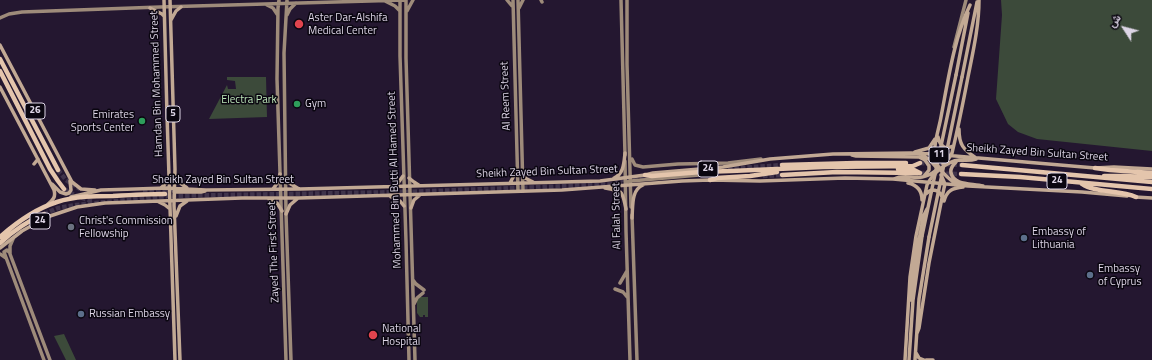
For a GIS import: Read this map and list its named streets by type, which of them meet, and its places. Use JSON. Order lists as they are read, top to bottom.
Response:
{
  "streets": {
    "highway": ["Sheikh Zayed Bin Sultan Street", "24"],
    "main road": [
      "Hamdan Bin Mohammed Street",
      "Al Reem Street",
      "26",
      "5",
      "11",
      "Mohammed Bin Butti Al Hamed Street",
      "Al Falah Street",
      "Zayed The First Street"
    ]
  },
  "crossings": [
    ["Hamdan Bin Mohammed Street", "Sheikh Zayed Bin Sultan Street"],
    ["Al Reem Street", "Sheikh Zayed Bin Sultan Street"],
    ["26", "Sheikh Zayed Bin Sultan Street"],
    ["Sheikh Zayed Bin Sultan Street", "24"],
    ["Sheikh Zayed Bin Sultan Street", "Mohammed Bin Butti Al Hamed Street"],
    ["Sheikh Zayed Bin Sultan Street", "Al Falah Street"],
    ["Sheikh Zayed Bin Sultan Street", "Zayed The First Street"]
  ],
  "parks": ["Electra Park"],
  "places": [
    "Aster Dar-Alshifa Medical Center",
    "Gym",
    "Emirates Sports Center",
    "Christ's Commission Fellowship",
    "Embassy of Lithuania",
    "Embassy of Cyprus",
    "Russian Embassy",
    "National Hospital"
  ],
  "north": "top left"
}
